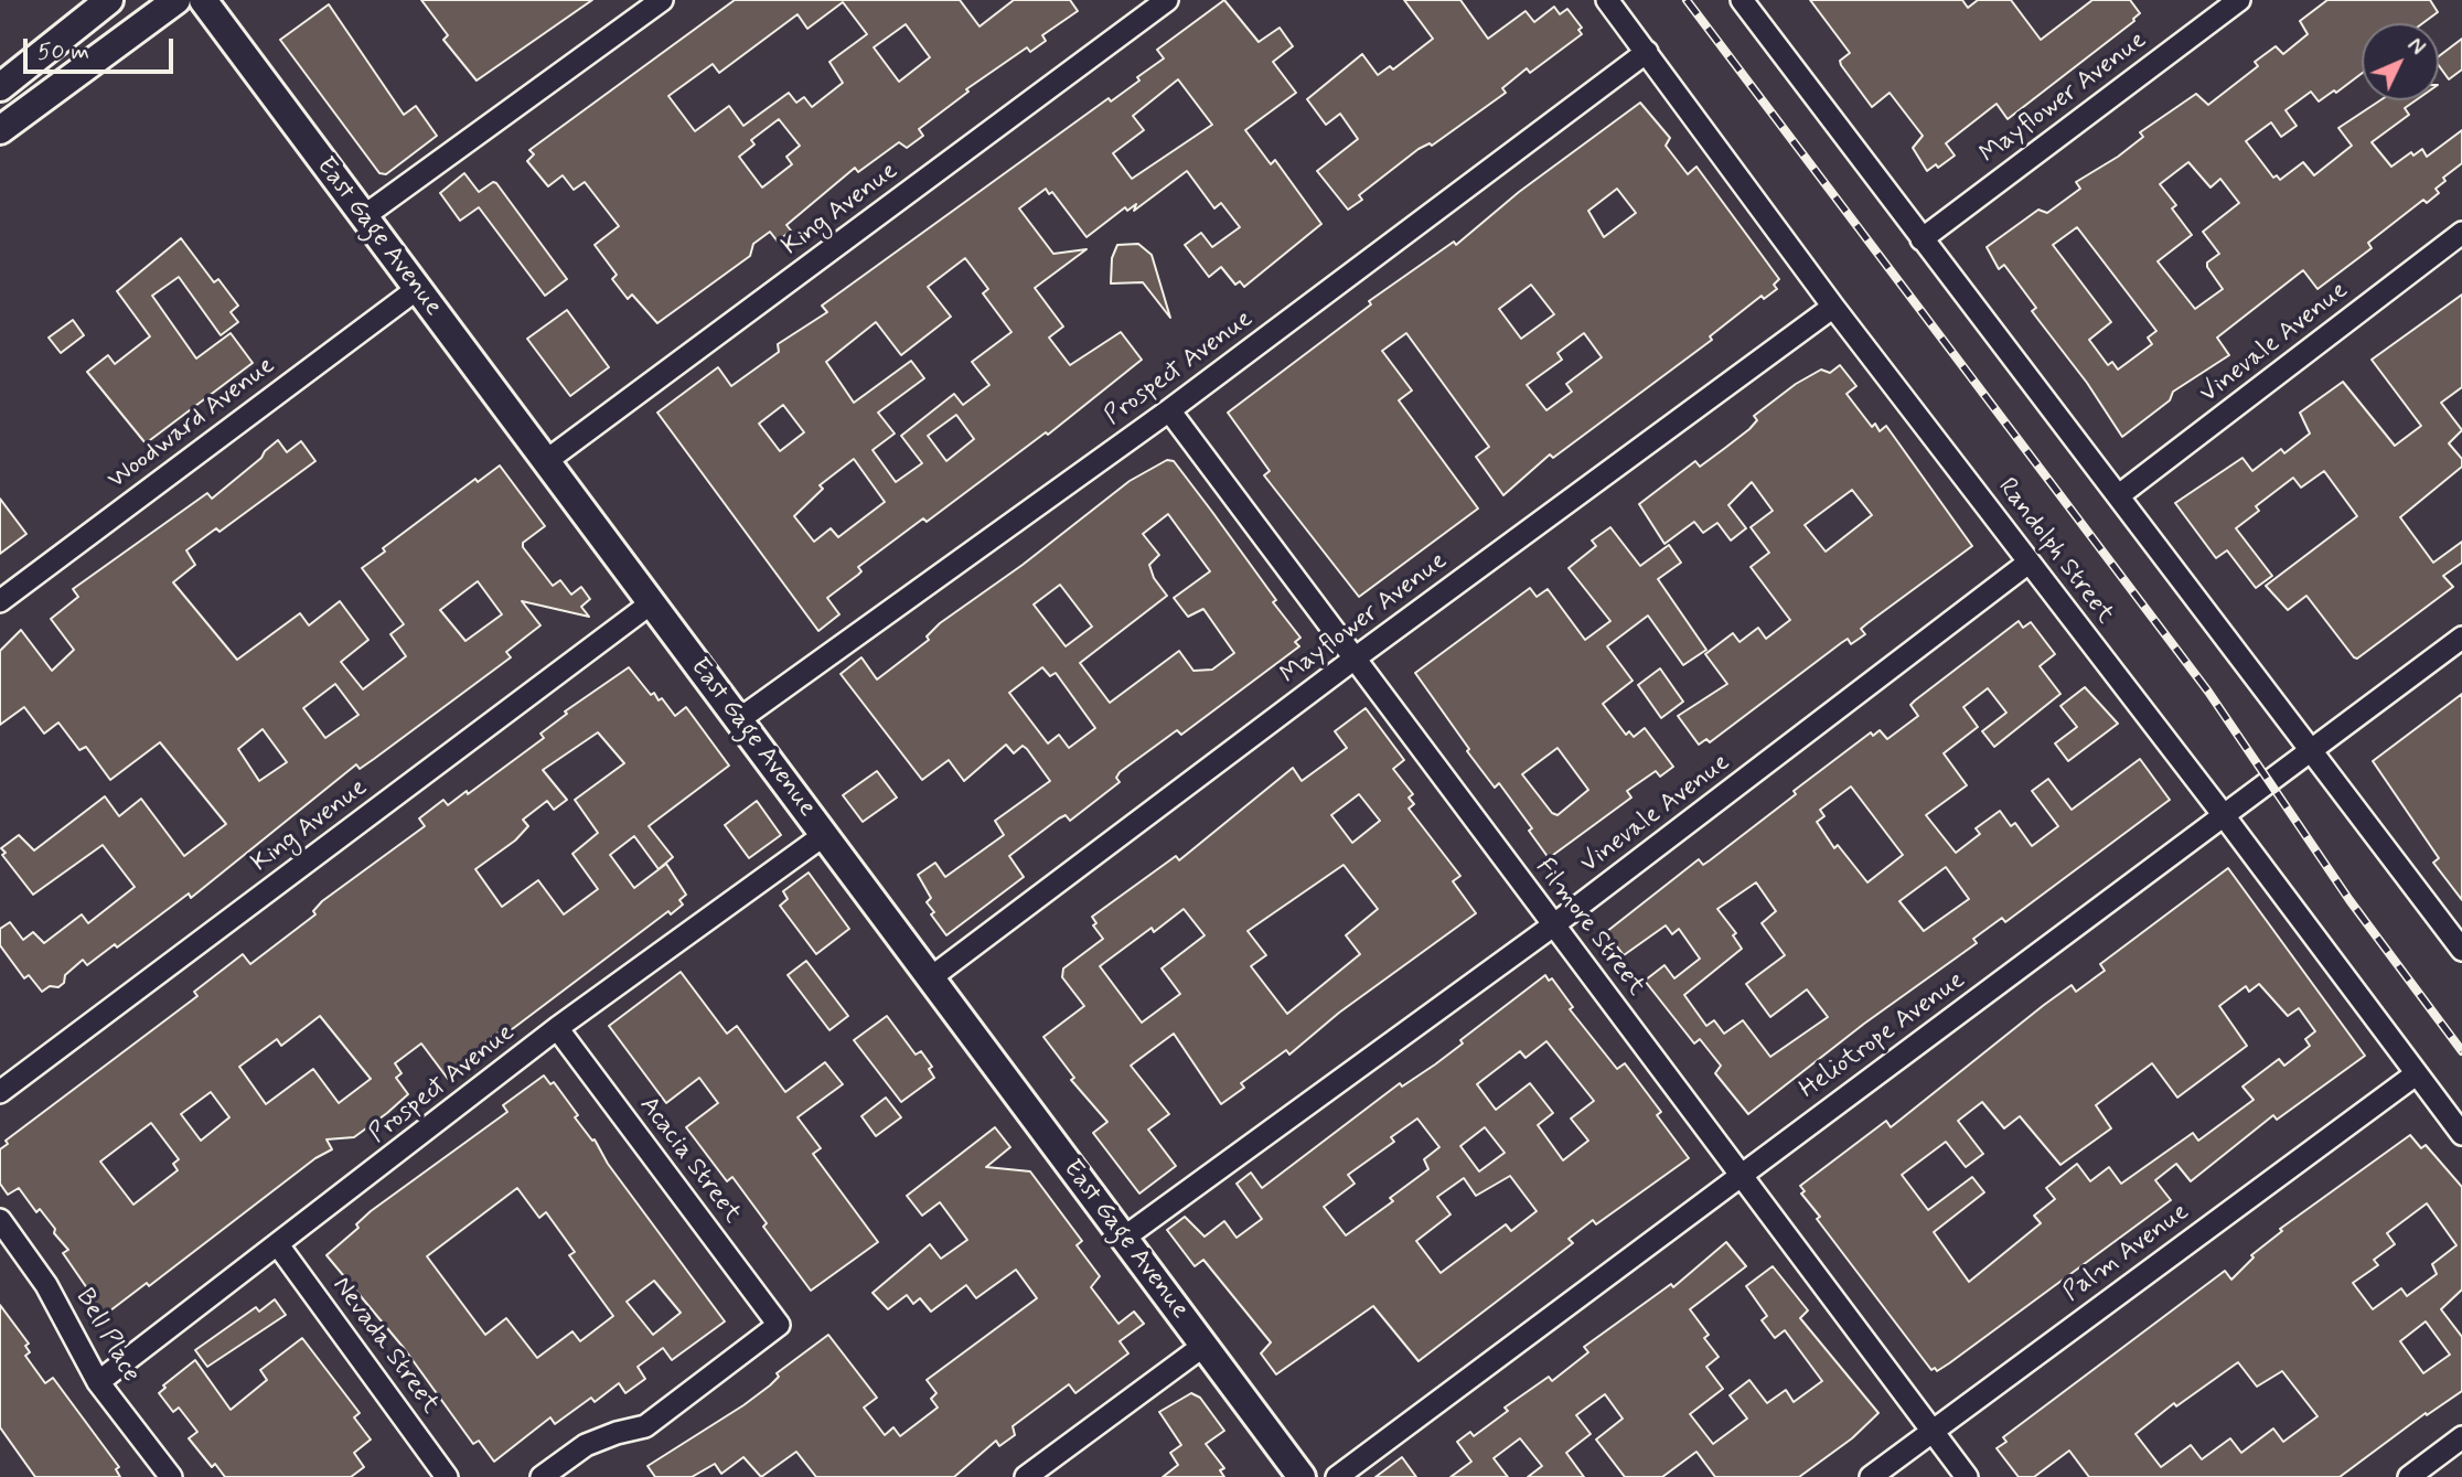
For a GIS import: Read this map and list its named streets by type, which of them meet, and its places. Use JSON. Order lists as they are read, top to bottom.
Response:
{
  "streets": {
    "main road": ["East Gage Avenue"],
    "street": [
      "Mayflower Avenue",
      "King Avenue",
      "Vinevale Avenue",
      "Prospect Avenue",
      "Woodward Avenue",
      "Randolph Street",
      "Filmore Street",
      "Heliotrope Avenue",
      "Acacia Street",
      "Palm Avenue",
      "Bell Place",
      "Nevada Street"
    ]
  },
  "crossings": [
    ["Mayflower Avenue", "East Gage Avenue"],
    ["Mayflower Avenue", "Randolph Street"],
    ["Mayflower Avenue", "Filmore Street"],
    ["King Avenue", "East Gage Avenue"],
    ["East Gage Avenue", "Vinevale Avenue"],
    ["East Gage Avenue", "Prospect Avenue"],
    ["East Gage Avenue", "Woodward Avenue"],
    ["Vinevale Avenue", "Randolph Street"],
    ["Vinevale Avenue", "Filmore Street"],
    ["Prospect Avenue", "Randolph Street"],
    ["Prospect Avenue", "Filmore Street"],
    ["Prospect Avenue", "Acacia Street"],
    ["Prospect Avenue", "Bell Place"],
    ["Prospect Avenue", "Nevada Street"],
    ["Randolph Street", "Heliotrope Avenue"],
    ["Randolph Street", "Palm Avenue"],
    ["Filmore Street", "Heliotrope Avenue"],
    ["Filmore Street", "Palm Avenue"]
  ],
  "scale_bar": "50 m",
  "north": "top right"
}
